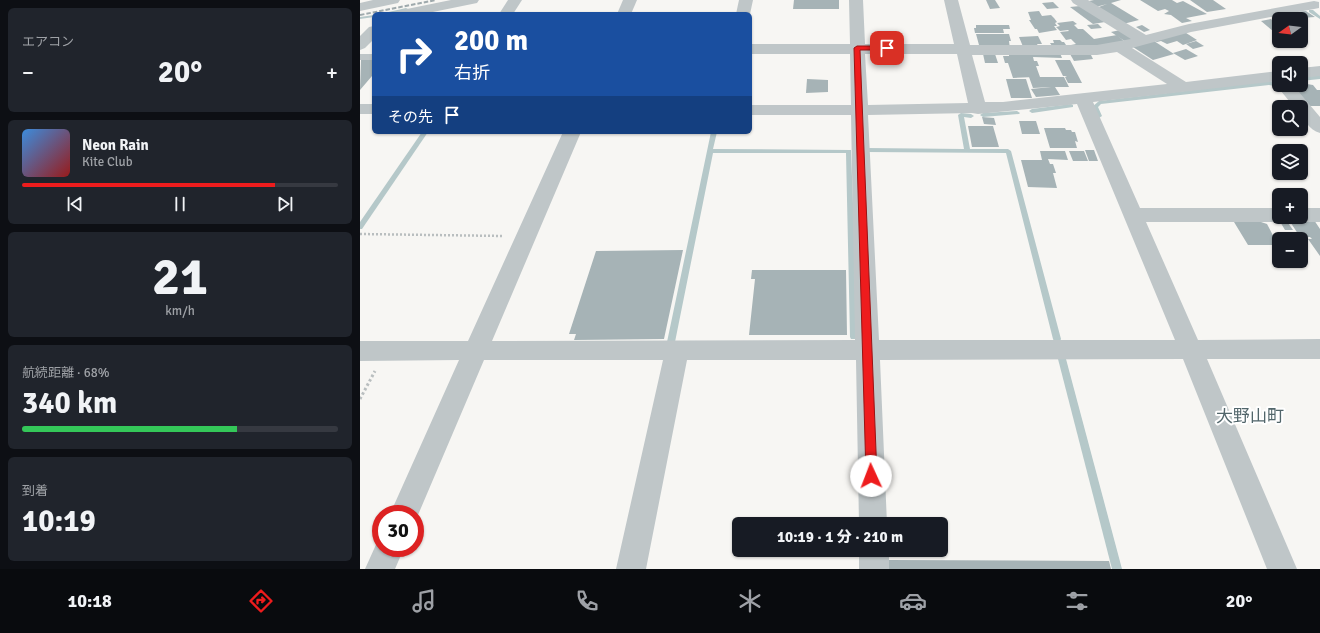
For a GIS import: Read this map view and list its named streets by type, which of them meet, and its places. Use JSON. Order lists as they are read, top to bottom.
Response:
{
  "districts": ["大野山町"],
  "north": "left",
  "page": {
    "tile": [
      "エアコン",
      ["21", "km/h"],
      ["航続距離 · 68%", "340 km"],
      ["到着", "10:19"]
    ],
    "map_buttons": ["+", "−"],
    "turn": ["200 m", "右折"],
    "heat": ["−", "20°", "+"],
    "then": "その先",
    "song": ["Neon Rain", "Kite Club"],
    "limit": "30",
    "trip": "10:19 · 1 分 · 210 m",
    "tabs": ["10:18", "20°"]
  }
}
